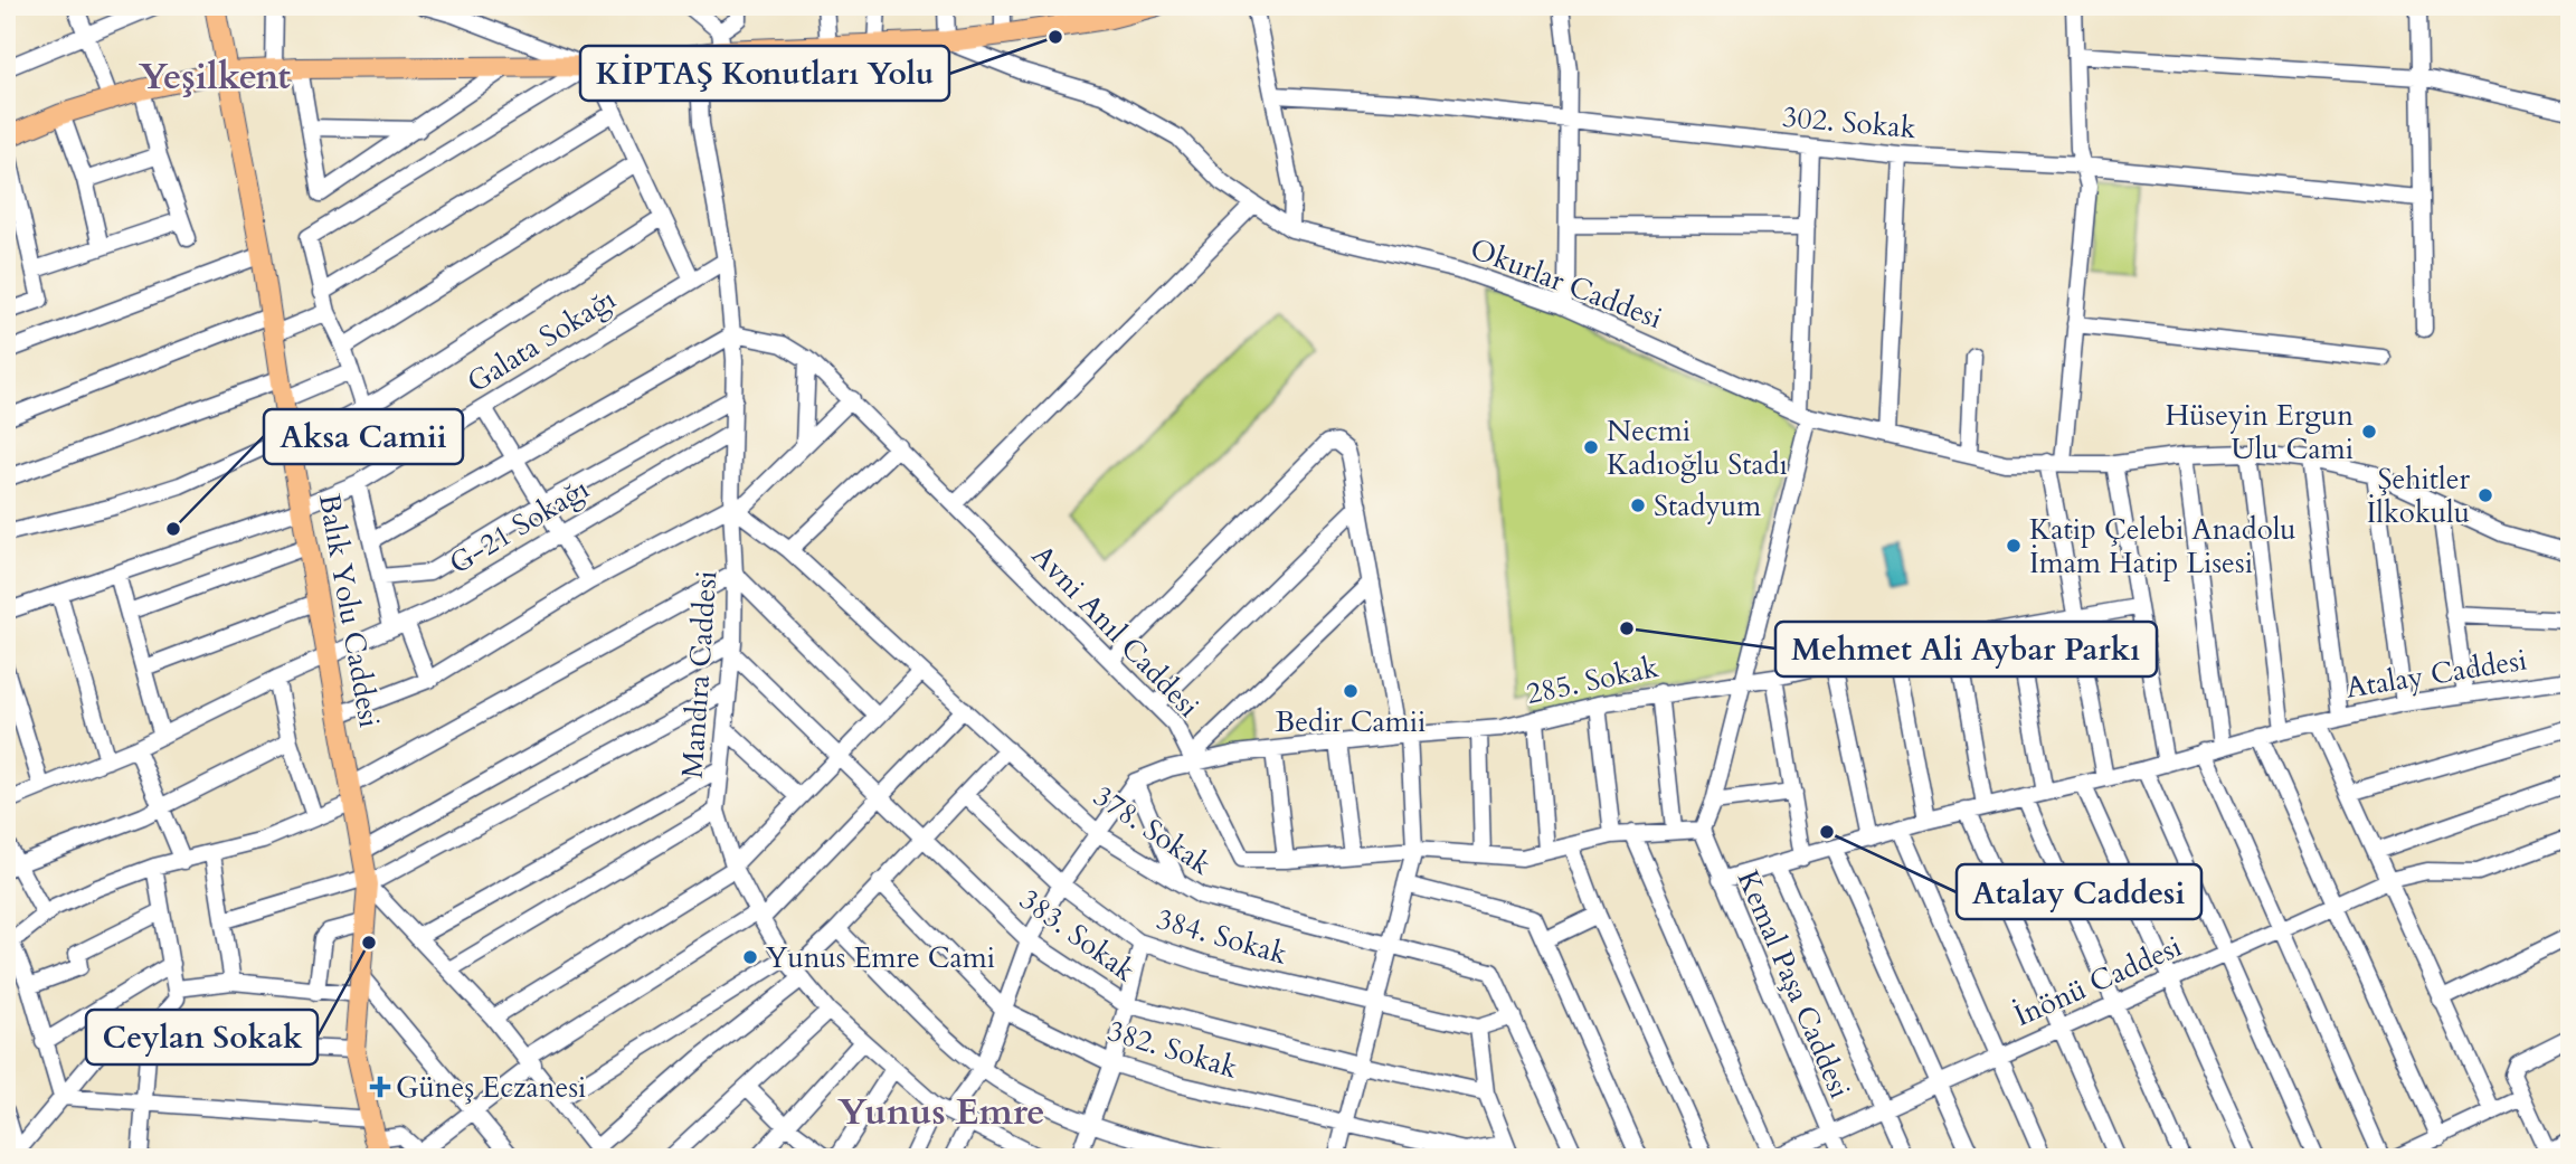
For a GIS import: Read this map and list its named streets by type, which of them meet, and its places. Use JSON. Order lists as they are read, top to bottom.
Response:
{
  "streets": {
    "main road": ["Balık Yolu Caddesi"],
    "street": [
      "302. Sokak",
      "Okurlar Caddesi",
      "Galata Sokağı",
      "G-21 Sokağı",
      "Avni Anıl Caddesi",
      "Atalay Caddesi",
      "Mandıra Caddesi",
      "285. Sokak",
      "378. Sokak",
      "383. Sokak",
      "384. Sokak",
      "İnönü Caddesi",
      "Kemal Paşa Caddesi",
      "382. Sokak"
    ]
  },
  "crossings": [
    ["Galata Sokağı", "Balık Yolu Caddesi"],
    ["Galata Sokağı", "Mandıra Caddesi"],
    ["G-21 Sokağı", "Balık Yolu Caddesi"],
    ["G-21 Sokağı", "Mandıra Caddesi"],
    ["Avni Anıl Caddesi", "Mandıra Caddesi"],
    ["Avni Anıl Caddesi", "285. Sokak"],
    ["Avni Anıl Caddesi", "Kemal Paşa Caddesi"],
    ["Atalay Caddesi", "Kemal Paşa Caddesi"],
    ["Mandıra Caddesi", "378. Sokak"],
    ["Mandıra Caddesi", "383. Sokak"],
    ["İnönü Caddesi", "Kemal Paşa Caddesi"]
  ],
  "districts": ["Yeşilkent", "Yunus Emre"],
  "places": {
    "other": [
      "KİPTAŞ Konutları Yolu",
      "Hüseyin Ergun Ulu Cami",
      "Necmi Kadıoğlu Stadı",
      "Şehitler İlkokulu",
      "Stadyum",
      "Aksa Camii",
      "Katip Çelebi Anadolu İmam Hatip Lisesi",
      "Mehmet Ali Aybar Parkı",
      "Bedir Camii",
      "Atalay Caddesi",
      "Ceylan Sokak",
      "Yunus Emre Cami"
    ],
    "health": ["Güneş Eczanesi"]
  }
}
